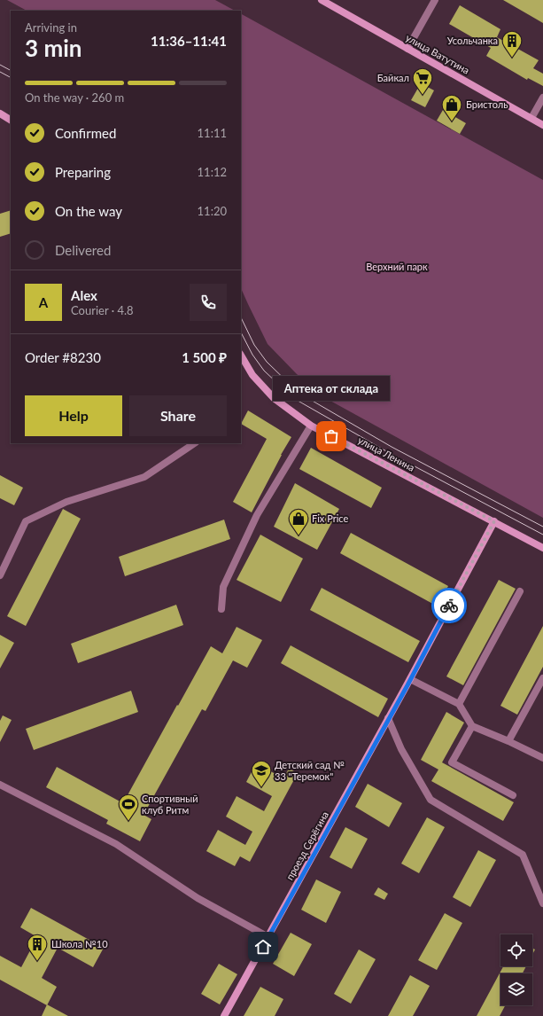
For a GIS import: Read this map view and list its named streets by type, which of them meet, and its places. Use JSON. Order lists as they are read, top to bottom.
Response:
{
  "streets": {
    "street": ["улица Ватутина", "улица Ленина", "проезд Серёгина"]
  },
  "crossings": [
    ["улица Ленина", "проезд Серёгина"]
  ],
  "parks": ["Верхний парк"],
  "places": {
    "building": ["Усольчанка", "Школа №10"],
    "supermarket": ["Байкал"],
    "shop": ["Бристоль", "Fix Price"],
    "other": ["Аптека от склада"],
    "school or university": ["Детский сад № 33 \"Теремок\""],
    "sports": ["Спортивный клуб Ритм"]
  },
  "page": {
    "heading": ["3 min", "Arriving in", "11:36–11:41"],
    "panel": [
      "Alex",
      "Courier · 4.8",
      "Order #8230",
      "1 500 ₽"
    ],
    "bar": "On the way · 260 m",
    "list": [
      ["Confirmed", "11:11"],
      ["Preparing", "11:12"],
      ["On the way", "11:20"],
      "Delivered"
    ],
    "round": "A",
    "bubble": "Аптека от склада",
    "buttons": ["Help", "Share"]
  }
}
